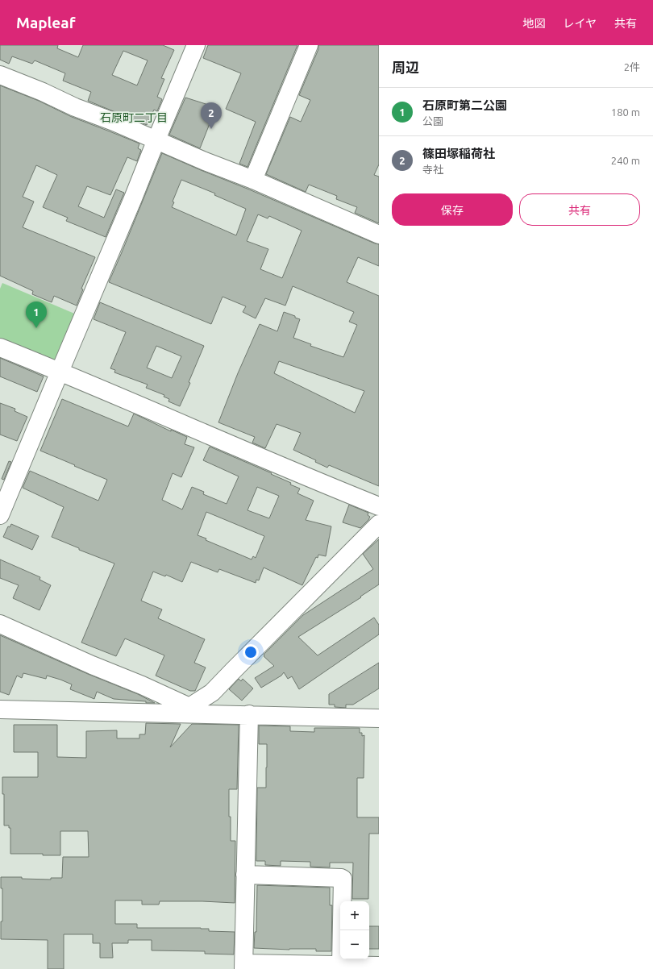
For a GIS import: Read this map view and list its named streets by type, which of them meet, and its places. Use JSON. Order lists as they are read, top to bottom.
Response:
{
  "districts": ["石原町二丁目"],
  "page": {
    "header": "Mapleaf",
    "nav": ["地図", "レイヤ", "共有"],
    "heading": ["周辺", "2件"],
    "list": [
      {
        "mark": "1",
        "name": "石原町第二公園",
        "note": "公園",
        "value": "180 m"
      },
      {
        "mark": "2",
        "name": "篠田塚稲荷社",
        "note": "寺社",
        "value": "240 m"
      }
    ],
    "pins": ["2", "1"],
    "buttons": ["保存", "共有"],
    "map_buttons": ["+", "−"]
  }
}
